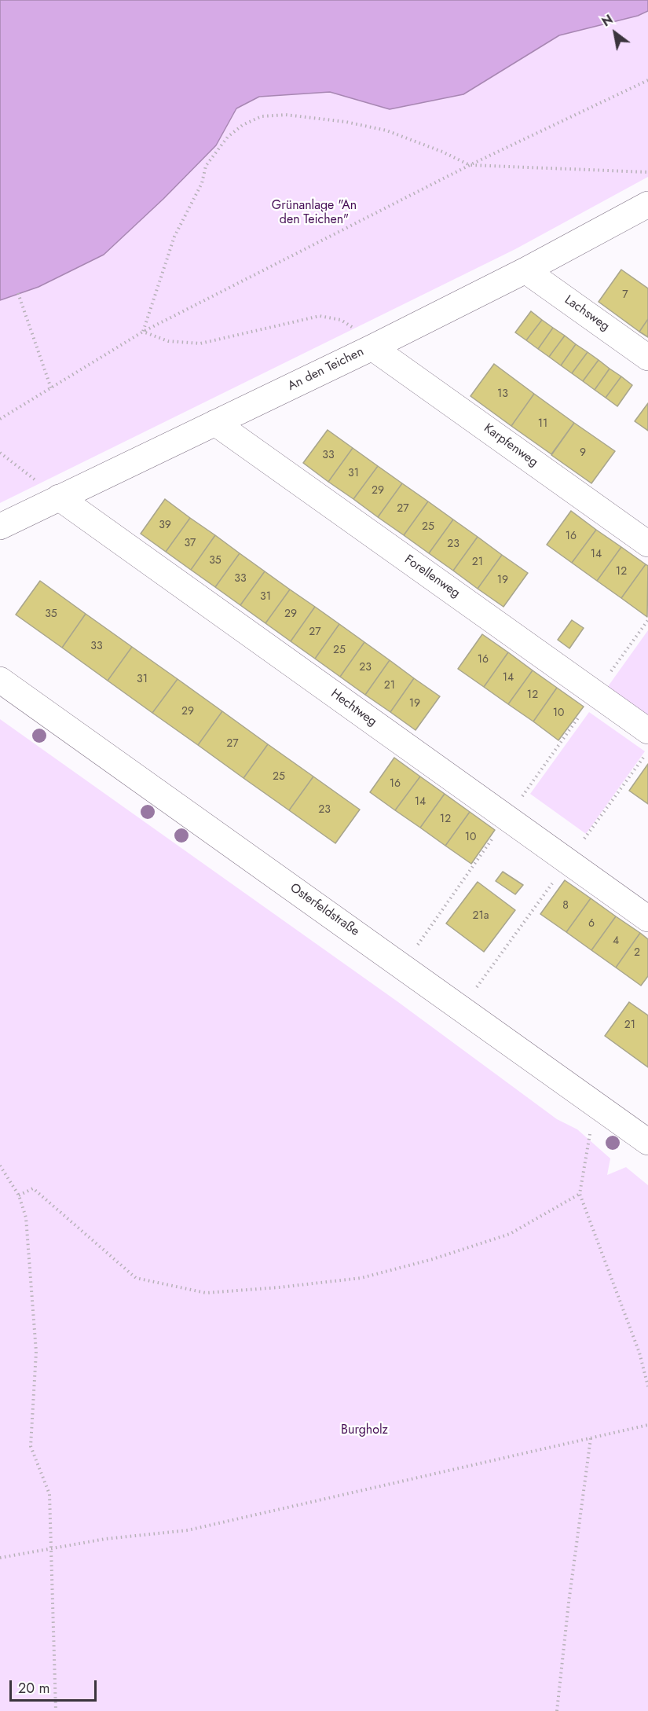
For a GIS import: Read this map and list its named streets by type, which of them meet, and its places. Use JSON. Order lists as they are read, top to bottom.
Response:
{
  "streets": {
    "street": [
      "Lachsweg",
      "An den Teichen",
      "Karpfenweg",
      "Forellenweg",
      "Hechtweg",
      "Osterfeldstraße"
    ]
  },
  "crossings": [
    ["Lachsweg", "An den Teichen"],
    ["An den Teichen", "Karpfenweg"],
    ["An den Teichen", "Forellenweg"],
    ["An den Teichen", "Hechtweg"]
  ],
  "parks": ["Grünanlage \"An den Teichen\"", "Burgholz"],
  "house_numbers": [
    "7",
    "13",
    "11",
    "9",
    "33",
    "31",
    "29",
    "27",
    "39",
    "25",
    "16",
    "37",
    "23",
    "14",
    "35",
    "21",
    "12",
    "33",
    "19",
    "31",
    "35",
    "29",
    "27",
    "33",
    "25",
    "16",
    "23",
    "14",
    "31",
    "21",
    "12",
    "19",
    "29",
    "10",
    "27",
    "25",
    "16",
    "14",
    "23",
    "12",
    "10",
    "8",
    "21a",
    "6",
    "4",
    "2",
    "21"
  ],
  "scale_bar": "20 m",
  "north": "top left"
}
